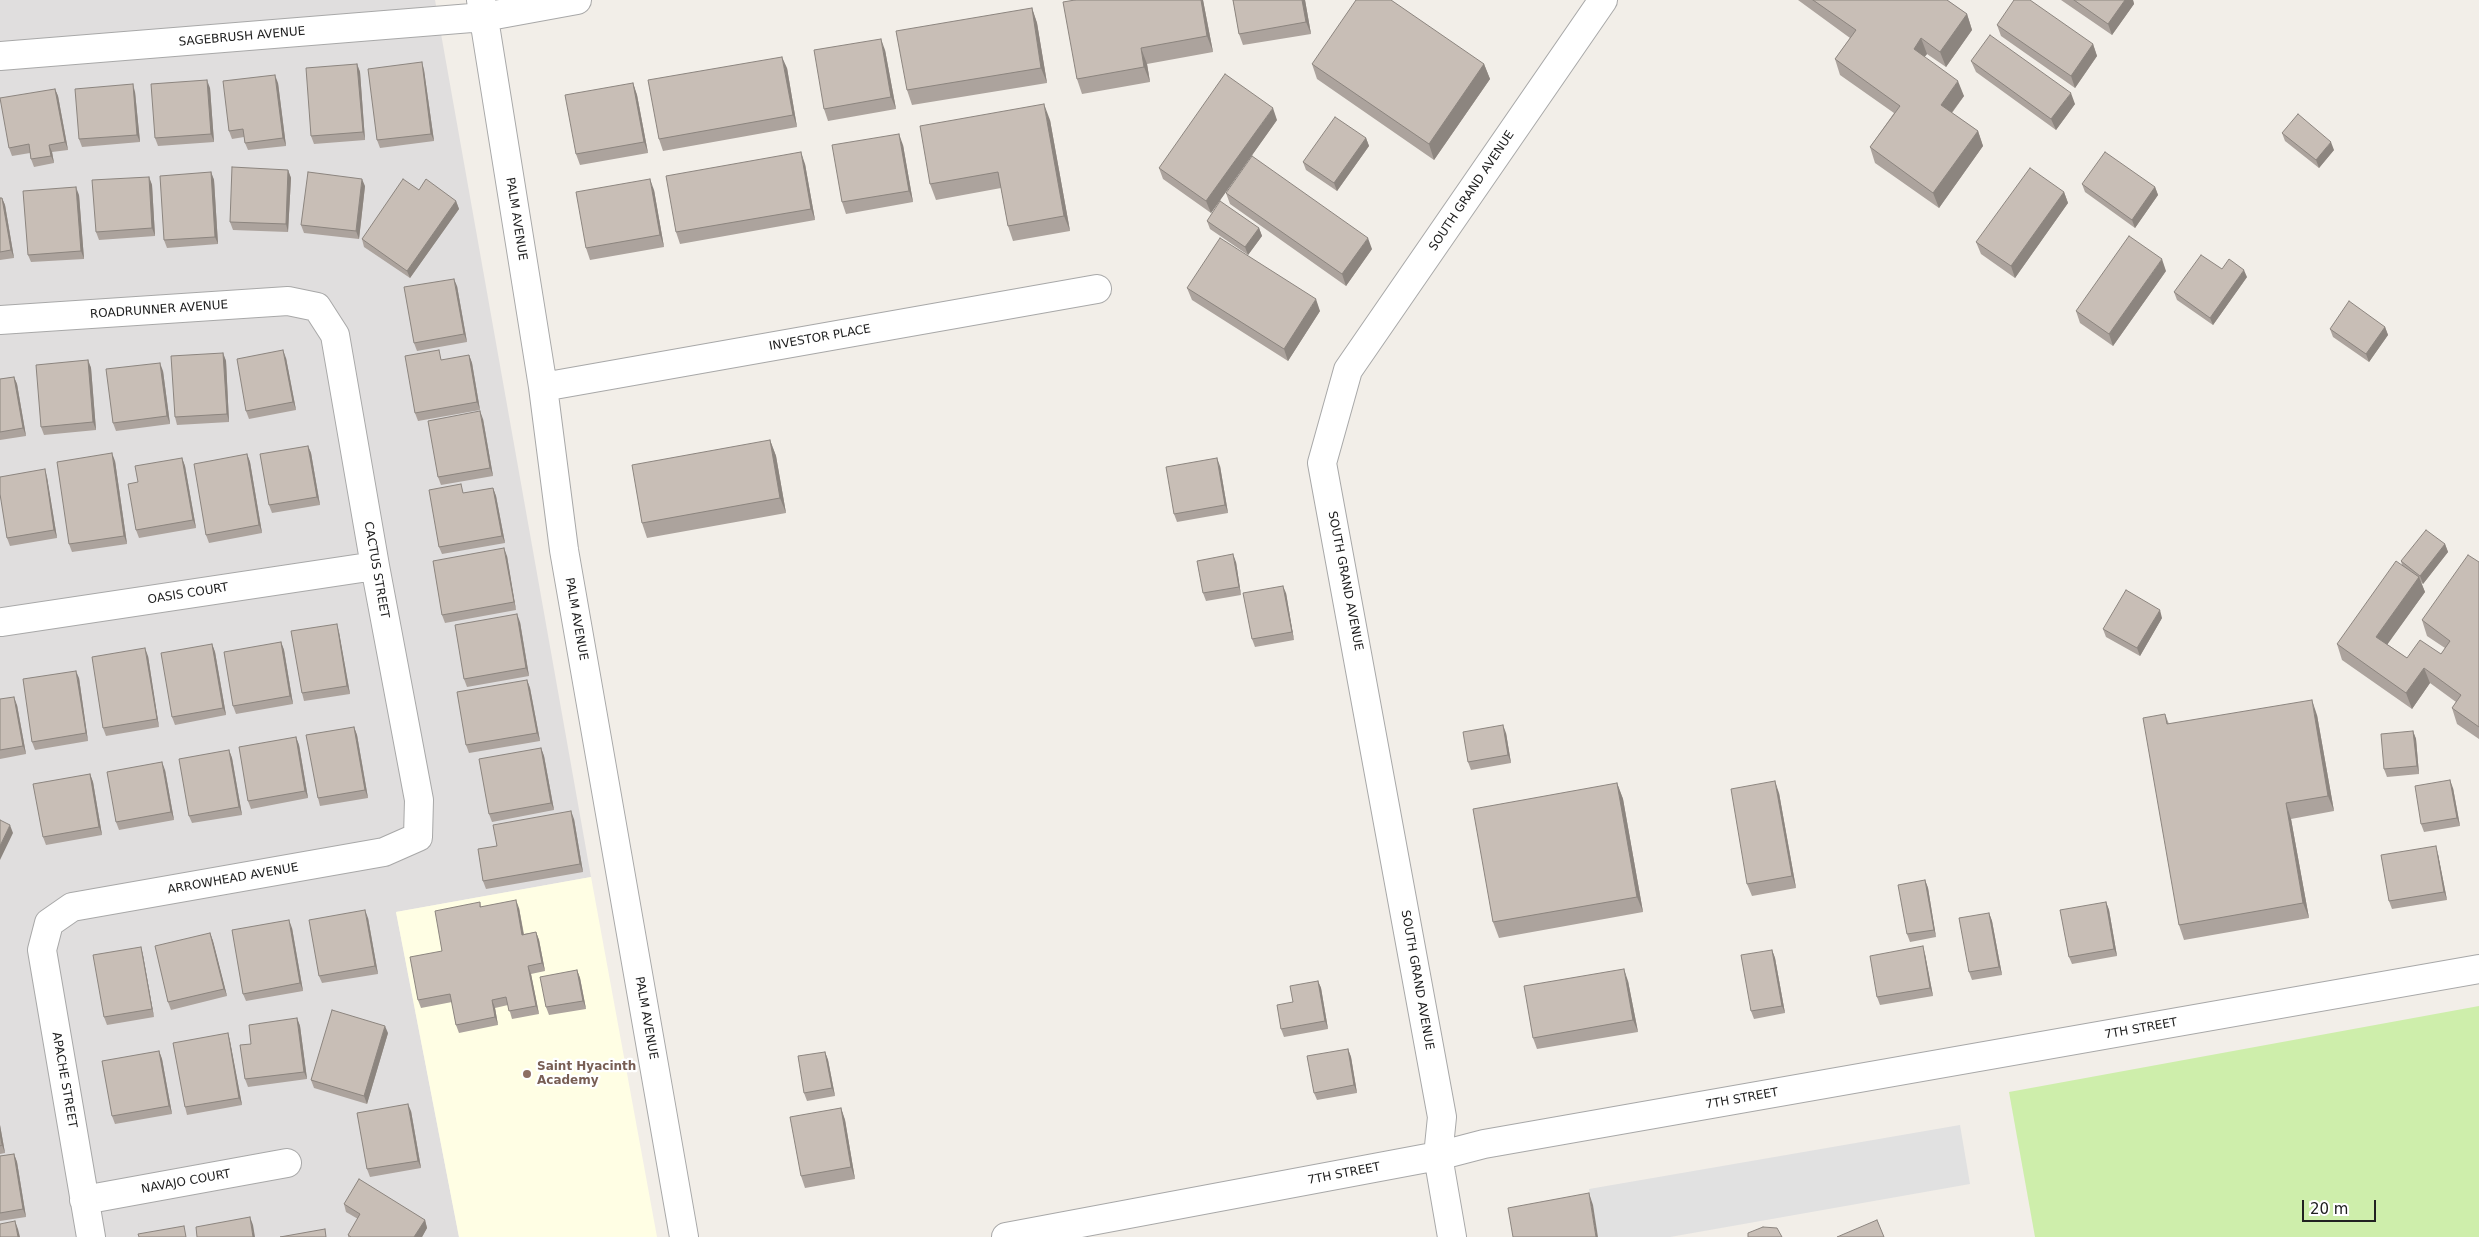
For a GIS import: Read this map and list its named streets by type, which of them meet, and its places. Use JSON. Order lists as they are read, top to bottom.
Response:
{
  "streets": {
    "street": [
      "SAGEBRUSH AVENUE",
      "SOUTH GRAND AVENUE",
      "PALM AVENUE",
      "ROADRUNNER AVENUE",
      "INVESTOR PLACE",
      "CACTUS STREET",
      "OASIS COURT",
      "ARROWHEAD AVENUE",
      "7TH STREET",
      "APACHE STREET",
      "NAVAJO COURT"
    ]
  },
  "crossings": [
    ["SAGEBRUSH AVENUE", "PALM AVENUE"],
    ["SOUTH GRAND AVENUE", "7TH STREET"],
    ["PALM AVENUE", "INVESTOR PLACE"],
    ["ROADRUNNER AVENUE", "CACTUS STREET"],
    ["CACTUS STREET", "OASIS COURT"],
    ["CACTUS STREET", "ARROWHEAD AVENUE"],
    ["ARROWHEAD AVENUE", "APACHE STREET"],
    ["APACHE STREET", "NAVAJO COURT"]
  ],
  "places": ["Saint Hyacinth Academy"],
  "scale_bar": "20 m"
}
